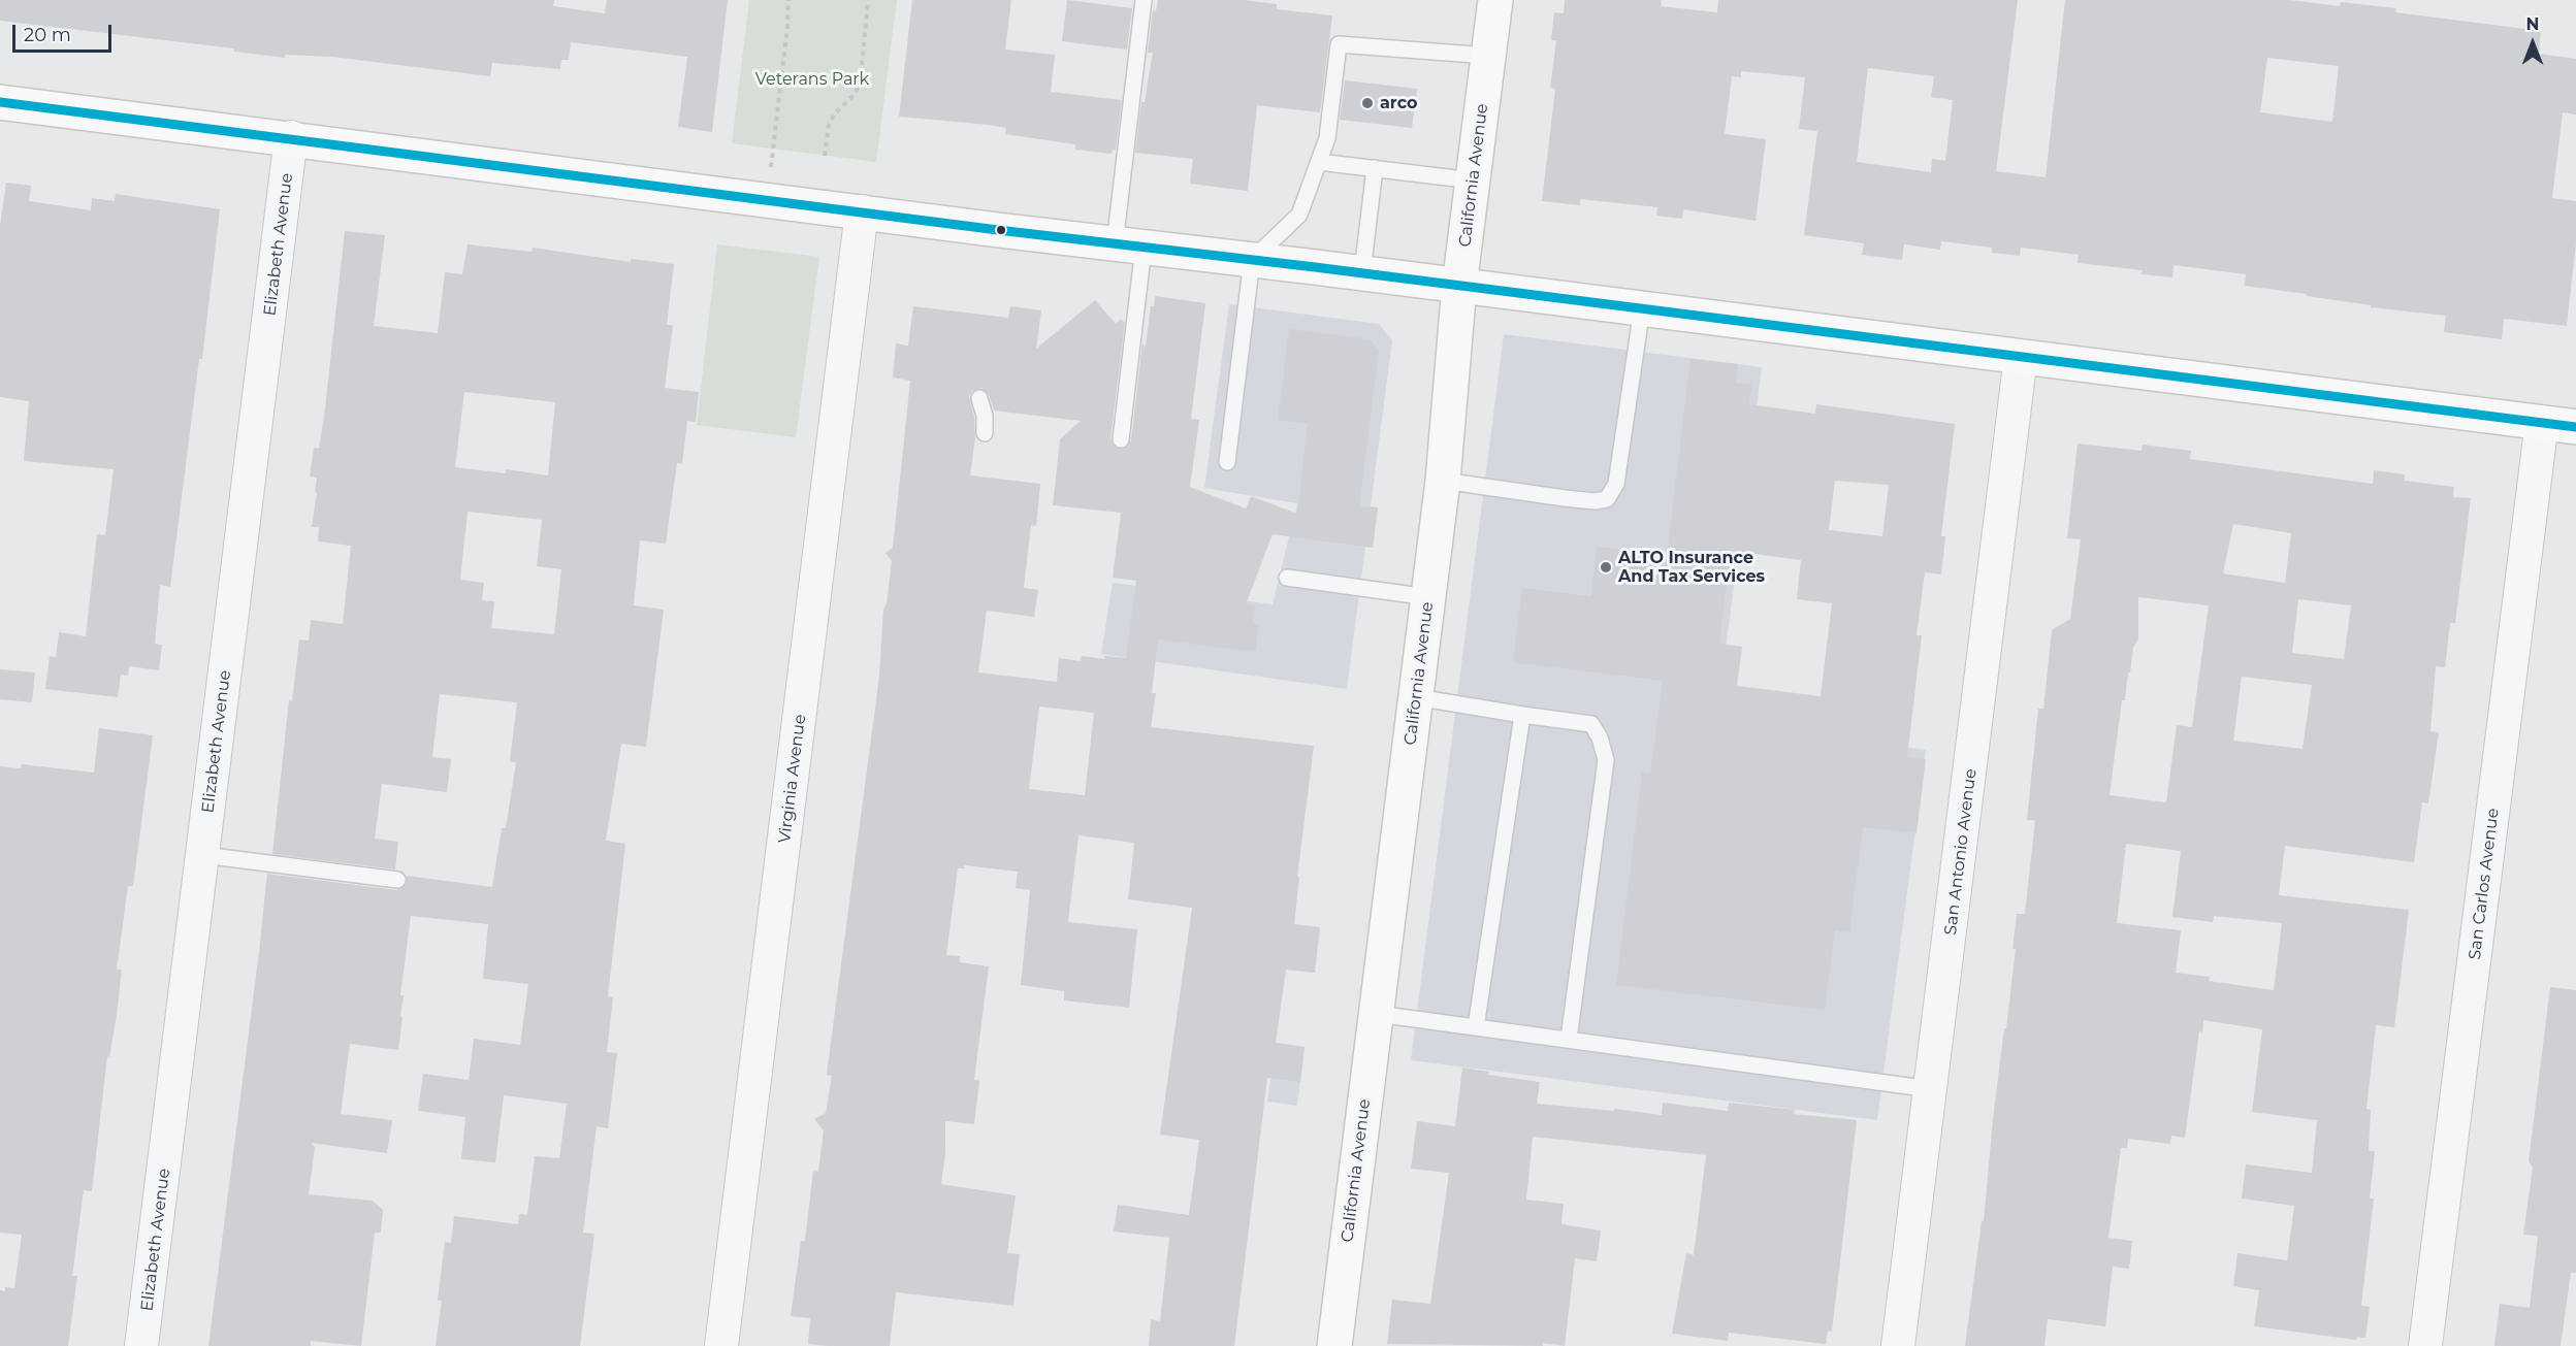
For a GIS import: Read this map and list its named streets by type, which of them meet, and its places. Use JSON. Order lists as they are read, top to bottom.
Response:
{
  "streets": {
    "street": [
      "California Avenue",
      "Elizabeth Avenue",
      "Virginia Avenue",
      "San Antonio Avenue",
      "San Carlos Avenue"
    ]
  },
  "parks": ["Veterans Park"],
  "places": ["arco", "ALTO Insurance And Tax Services"],
  "scale_bar": "20 m",
  "north": "top"
}
